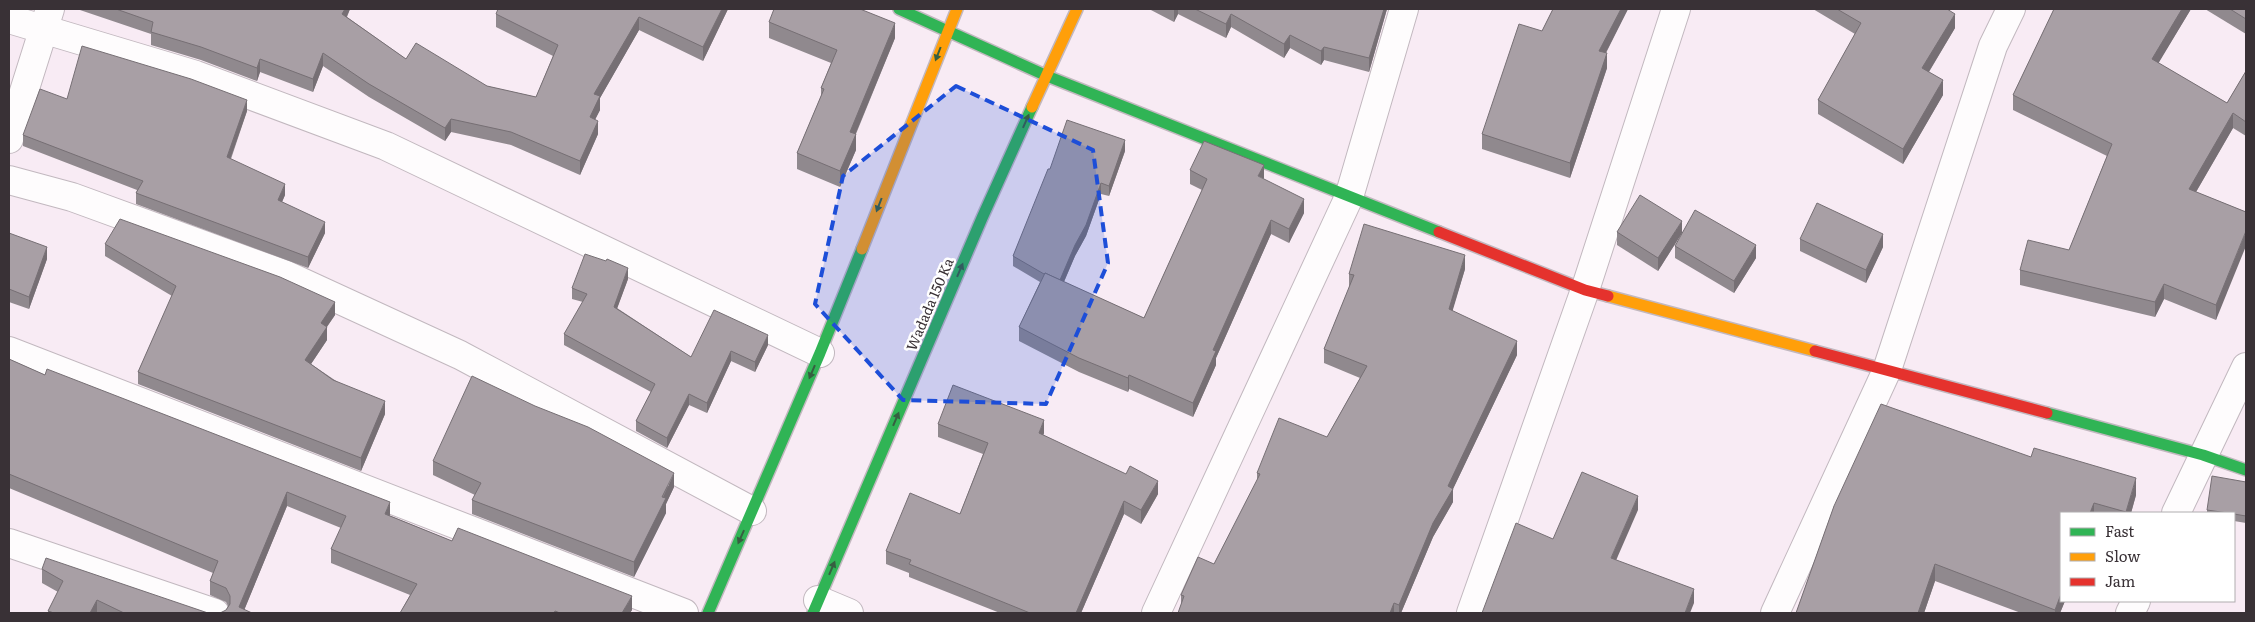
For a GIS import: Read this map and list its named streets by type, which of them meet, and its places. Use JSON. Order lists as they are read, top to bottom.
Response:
{
  "streets": {
    "street": ["Wadada 150 Ka"]
  },
  "legend": ["Fast", "Slow", "Jam"]
}
